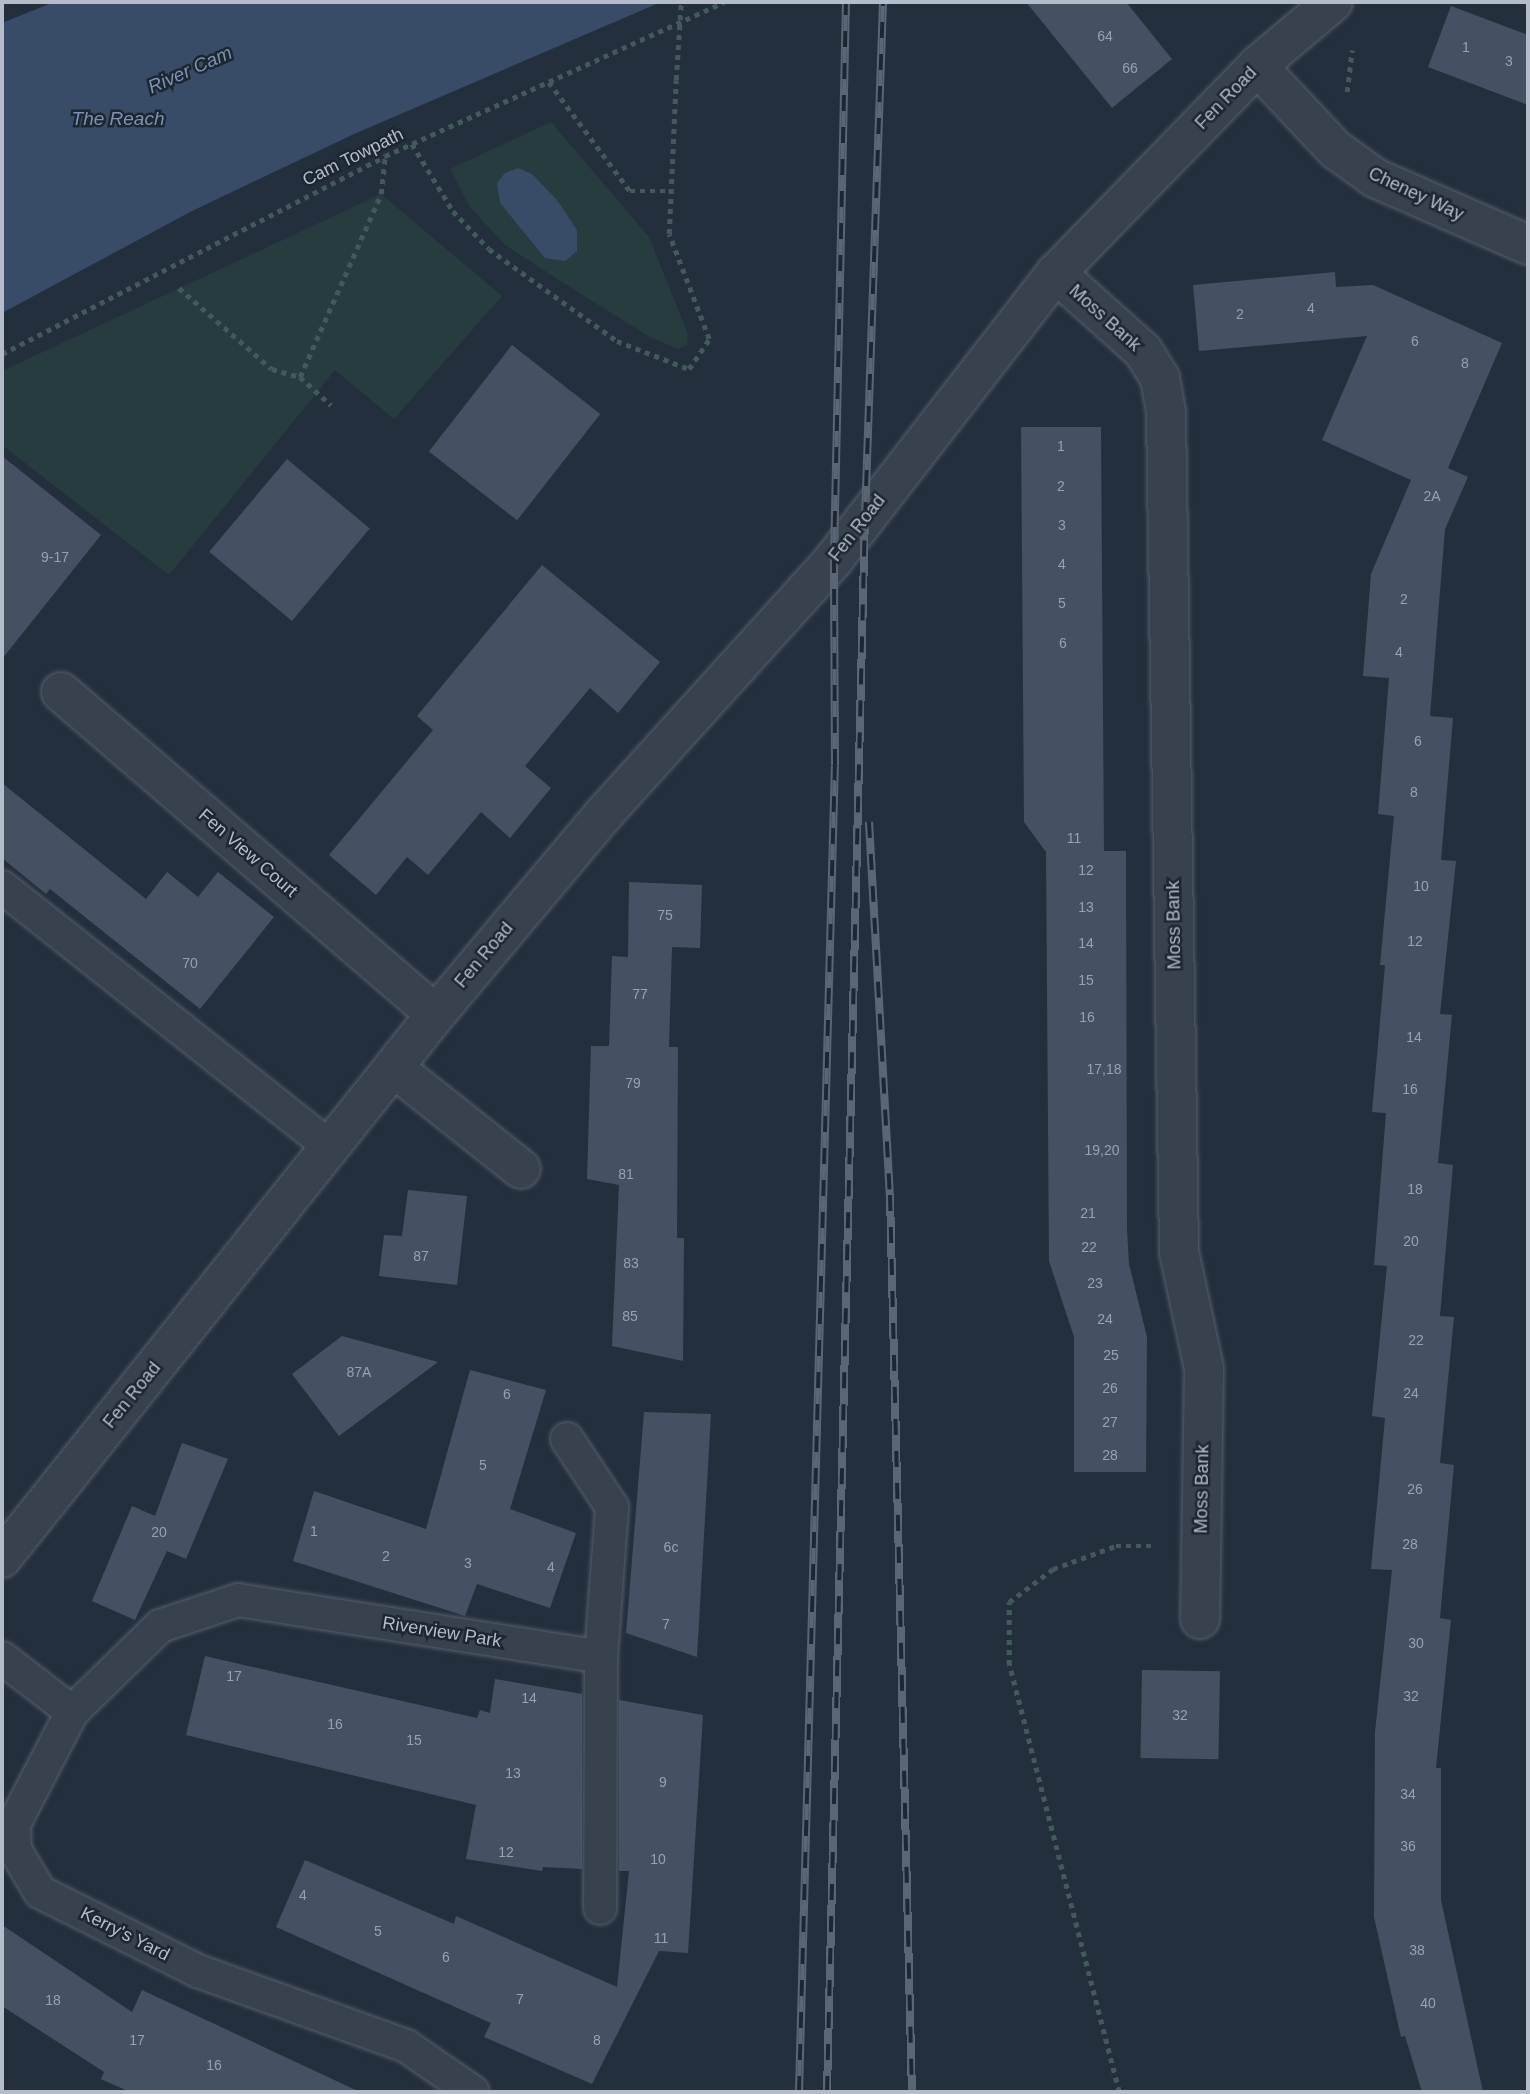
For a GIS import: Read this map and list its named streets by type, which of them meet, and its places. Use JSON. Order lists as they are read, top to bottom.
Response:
{
  "streets": {
    "street": [
      "Fen Road",
      "Cheney Way",
      "Moss Bank",
      "Fen View Court"
    ],
    "lane": ["Riverview Park", "Kerry's Yard"],
    "path": ["Cam Towpath"]
  },
  "crossings": [
    ["Fen Road", "Cheney Way"],
    ["Fen Road", "Moss Bank"],
    ["Fen Road", "Fen View Court"],
    ["Riverview Park", "Kerry's Yard"]
  ],
  "water": ["River Cam", "The Reach"],
  "house_numbers": [
    "64",
    "1",
    "3",
    "66",
    "4",
    "2",
    "6",
    "8",
    "1",
    "2",
    "2A",
    "3",
    "9-17",
    "4",
    "2",
    "5",
    "6",
    "4",
    "6",
    "8",
    "11",
    "12",
    "10",
    "13",
    "75",
    "12",
    "14",
    "70",
    "15",
    "77",
    "16",
    "14",
    "17,18",
    "79",
    "16",
    "19,20",
    "81",
    "18",
    "21",
    "20",
    "22",
    "87",
    "83",
    "23",
    "85",
    "24",
    "22",
    "25",
    "87A",
    "26",
    "24",
    "6",
    "27",
    "28",
    "5",
    "26",
    "1",
    "20",
    "28",
    "6c",
    "2",
    "3",
    "4",
    "7",
    "30",
    "17",
    "32",
    "14",
    "32",
    "16",
    "15",
    "13",
    "9",
    "34",
    "36",
    "12",
    "10",
    "4",
    "5",
    "11",
    "38",
    "6",
    "7",
    "18",
    "40",
    "17",
    "8",
    "16"
  ]
}
